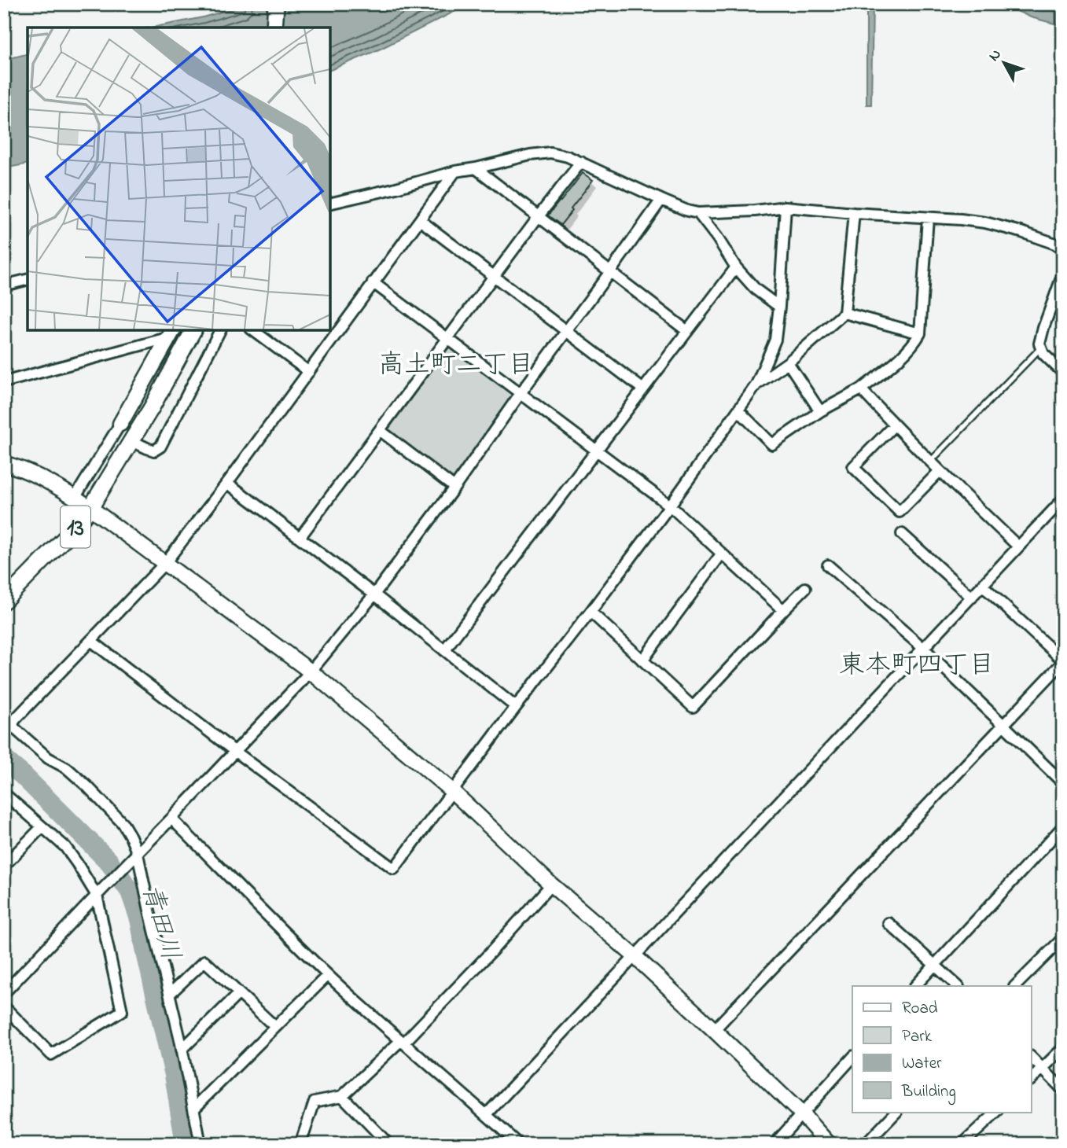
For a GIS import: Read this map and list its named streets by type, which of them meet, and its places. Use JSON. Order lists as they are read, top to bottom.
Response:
{
  "streets": {
    "main road": ["13"]
  },
  "districts": ["高土町二丁目", "東本町四丁目"],
  "water": ["青田川"],
  "legend": [
    "Road",
    "Park",
    "Water",
    "Building"
  ],
  "north": "top left"
}
